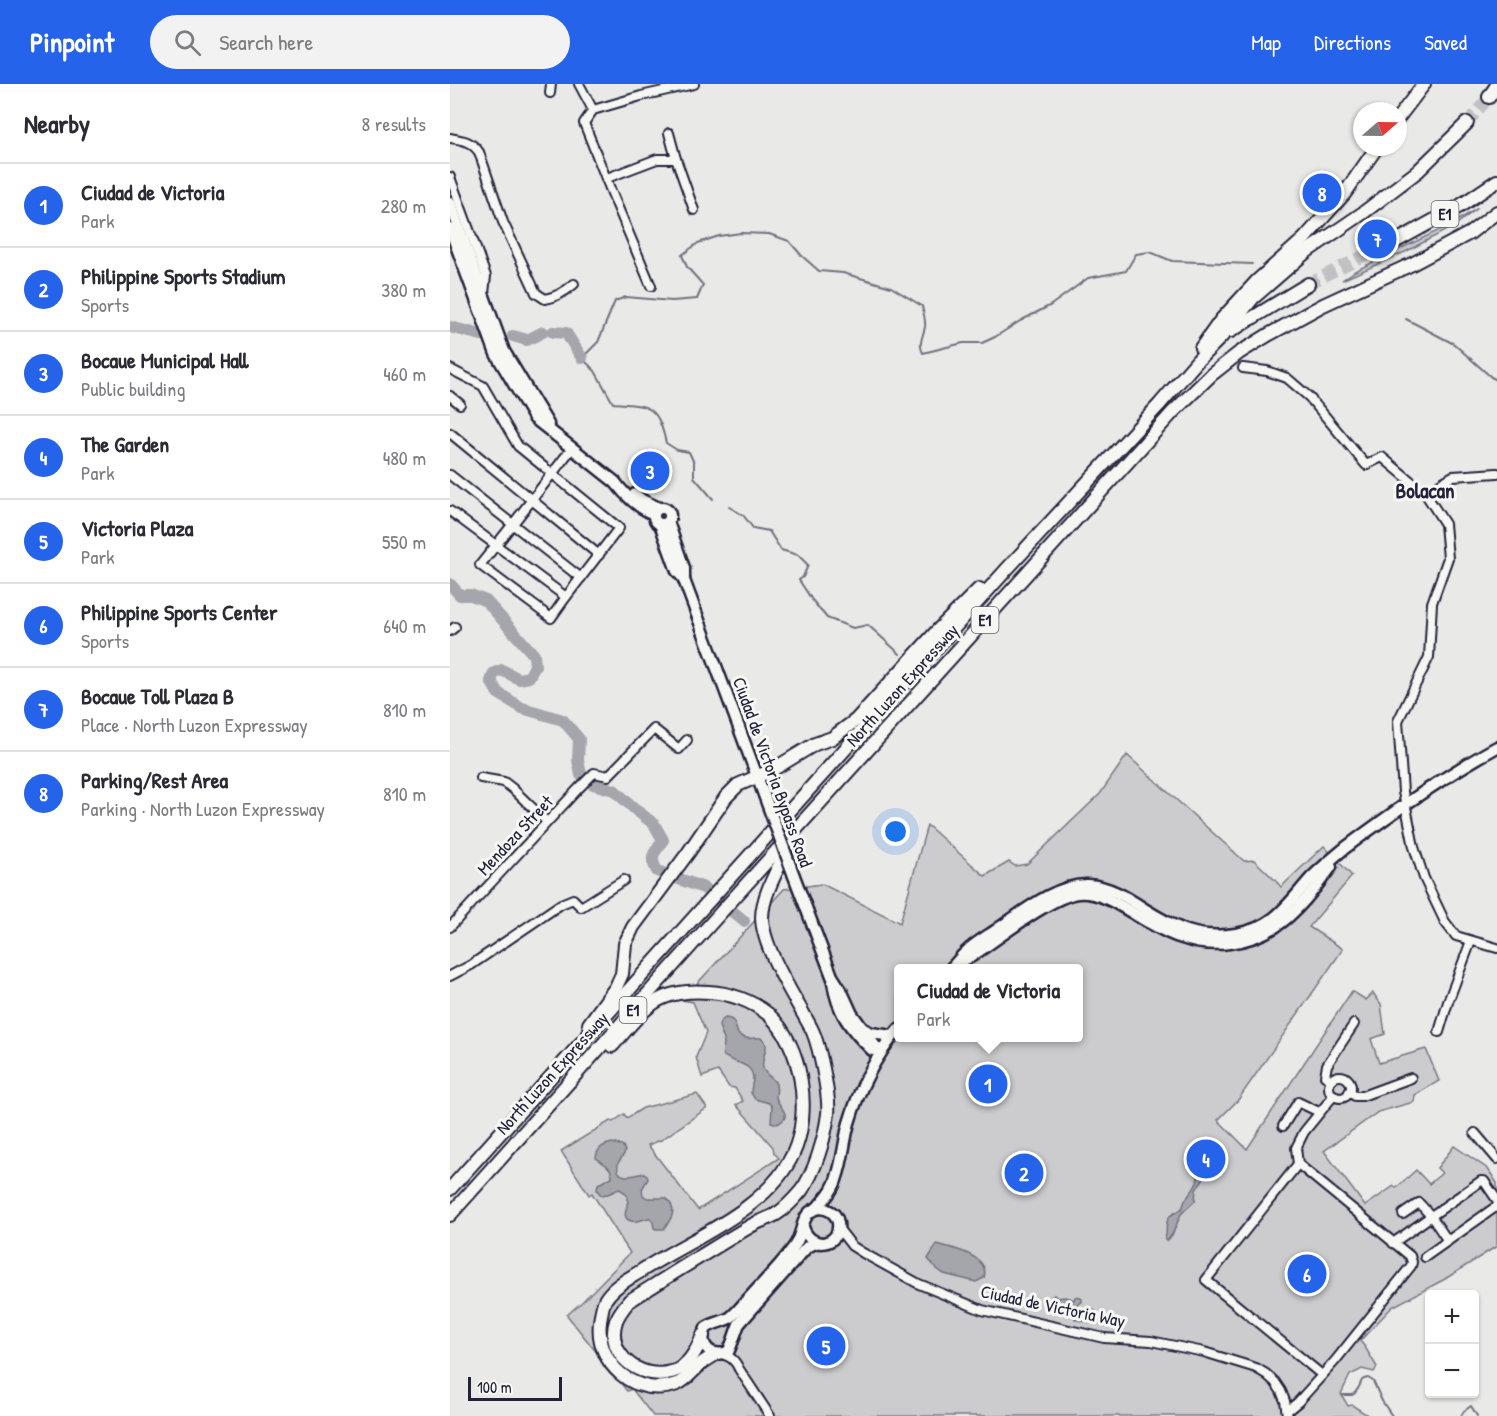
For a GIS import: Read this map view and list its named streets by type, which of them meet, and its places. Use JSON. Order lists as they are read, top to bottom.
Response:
{
  "streets": {
    "highway": ["E1", "North Luzon Expressway"],
    "main road": ["Ciudad de Victoria Bypass Road"],
    "street": ["Mendoza Street", "Ciudad de Victoria Way"]
  },
  "districts": ["Bolacan"],
  "scale_bar": "100 m",
  "north": "right",
  "page": {
    "header": "Pinpoint",
    "search": "Search here",
    "nav": ["Map", "Directions", "Saved"],
    "heading": ["Nearby", "8 results"],
    "list": [
      {
        "mark": "1",
        "name": "Ciudad de Victoria",
        "note": "Park",
        "value": "280 m"
      },
      {
        "mark": "2",
        "name": "Philippine Sports Stadium",
        "note": "Sports",
        "value": "380 m"
      },
      {
        "mark": "3",
        "name": "Bocaue Municipal Hall",
        "note": "Public building",
        "value": "460 m"
      },
      {
        "mark": "4",
        "name": "The Garden",
        "note": "Park",
        "value": "480 m"
      },
      {
        "mark": "5",
        "name": "Victoria Plaza",
        "note": "Park",
        "value": "550 m"
      },
      {
        "mark": "6",
        "name": "Philippine Sports Center",
        "note": "Sports",
        "value": "640 m"
      },
      {
        "mark": "7",
        "name": "Bocaue Toll Plaza B",
        "note": "Place · North Luzon Expressway",
        "value": "810 m"
      },
      {
        "mark": "8",
        "name": "Parking/Rest Area",
        "note": "Parking · North Luzon Expressway",
        "value": "810 m"
      }
    ],
    "pins": [
      "8",
      "7",
      "3",
      "1",
      "4",
      "2",
      "6",
      "5"
    ],
    "popup": ["Ciudad de Victoria", "Park"],
    "map_buttons": ["+", "−"],
    "scale": "100 m"
  }
}
